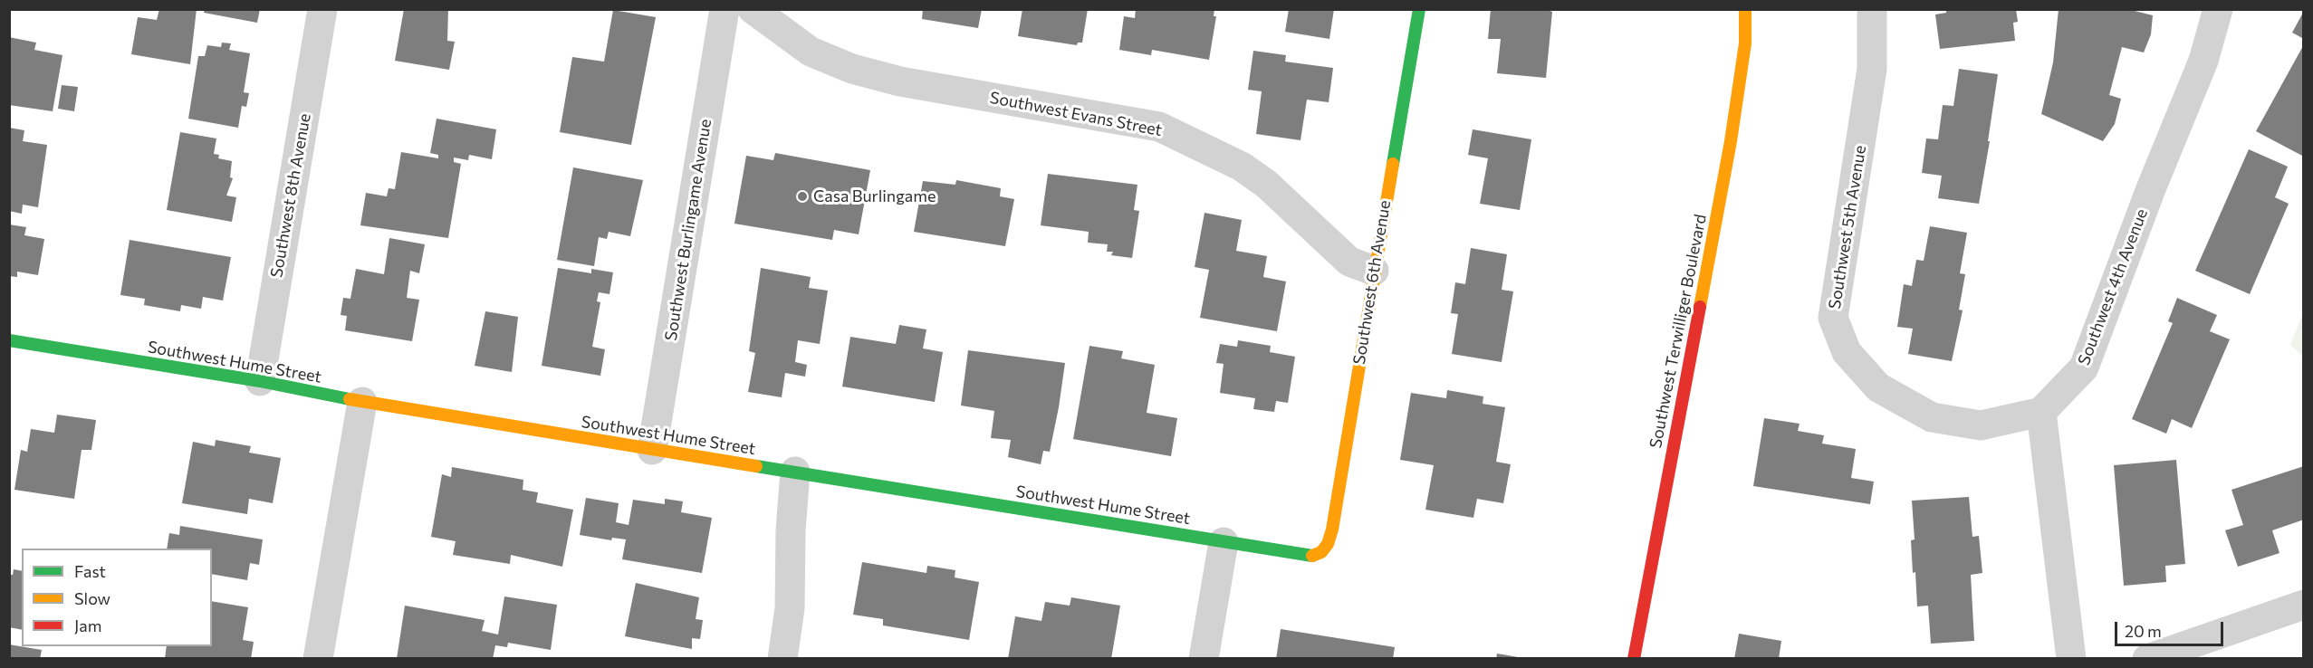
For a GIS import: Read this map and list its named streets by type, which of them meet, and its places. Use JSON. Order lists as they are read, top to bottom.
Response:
{
  "streets": {
    "street": [
      "Southwest Evans Street",
      "Southwest 8th Avenue",
      "Southwest 5th Avenue",
      "Southwest Burlingame Avenue",
      "Southwest 6th Avenue",
      "Southwest 4th Avenue",
      "Southwest Terwilliger Boulevard",
      "Southwest Hume Street"
    ]
  },
  "crossings": [
    ["Southwest Evans Street", "Southwest 6th Avenue"],
    ["Southwest 8th Avenue", "Southwest Hume Street"],
    ["Southwest 5th Avenue", "Southwest 4th Avenue"],
    ["Southwest Burlingame Avenue", "Southwest Hume Street"],
    ["Southwest 6th Avenue", "Southwest Hume Street"]
  ],
  "places": ["Casa Burlingame"],
  "legend": ["Fast", "Slow", "Jam"],
  "scale_bar": "20 m"
}
